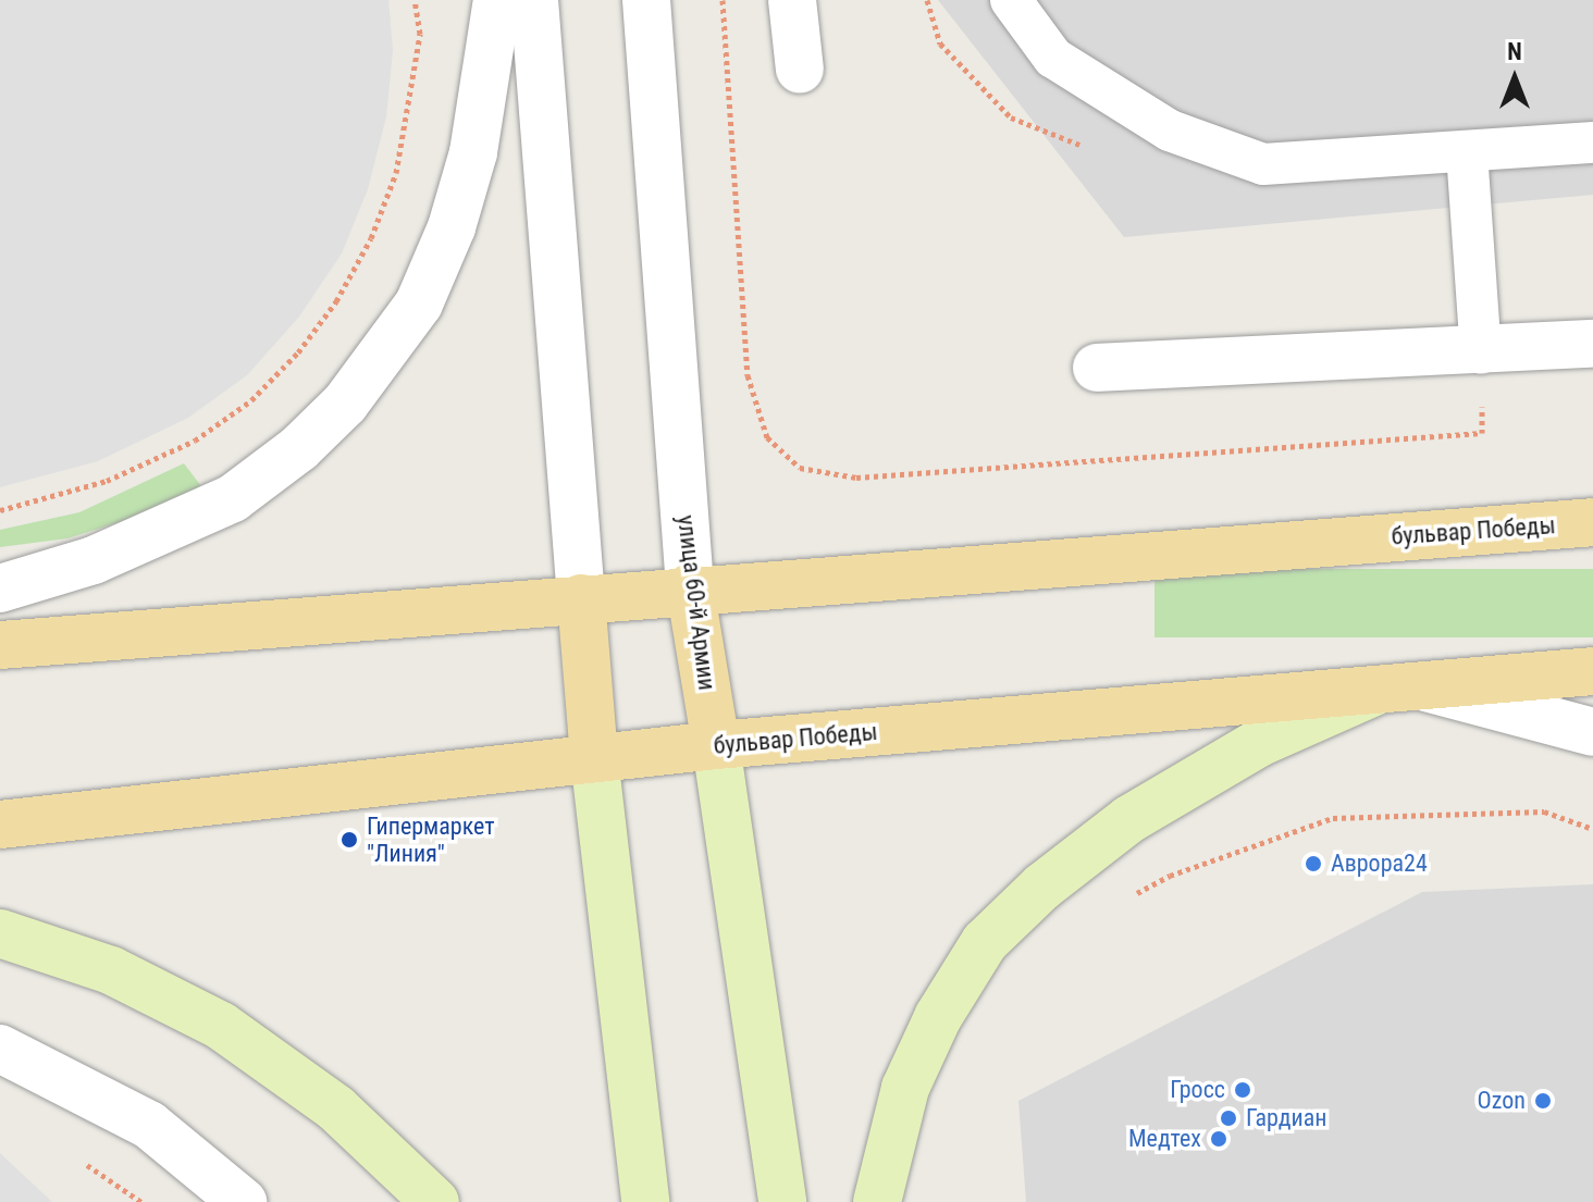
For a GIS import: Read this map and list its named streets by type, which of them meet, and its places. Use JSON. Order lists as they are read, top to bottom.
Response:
{
  "streets": {
    "main road": ["бульвар Победы", "улица 60-й Армии"]
  },
  "crossings": [
    ["бульвар Победы", "улица 60-й Армии"]
  ],
  "places": [
    "Гипермаркет \"Линия\"",
    "Аврора24",
    "Гросс",
    "Ozon",
    "Гардиан",
    "Медтех"
  ],
  "north": "top"
}
